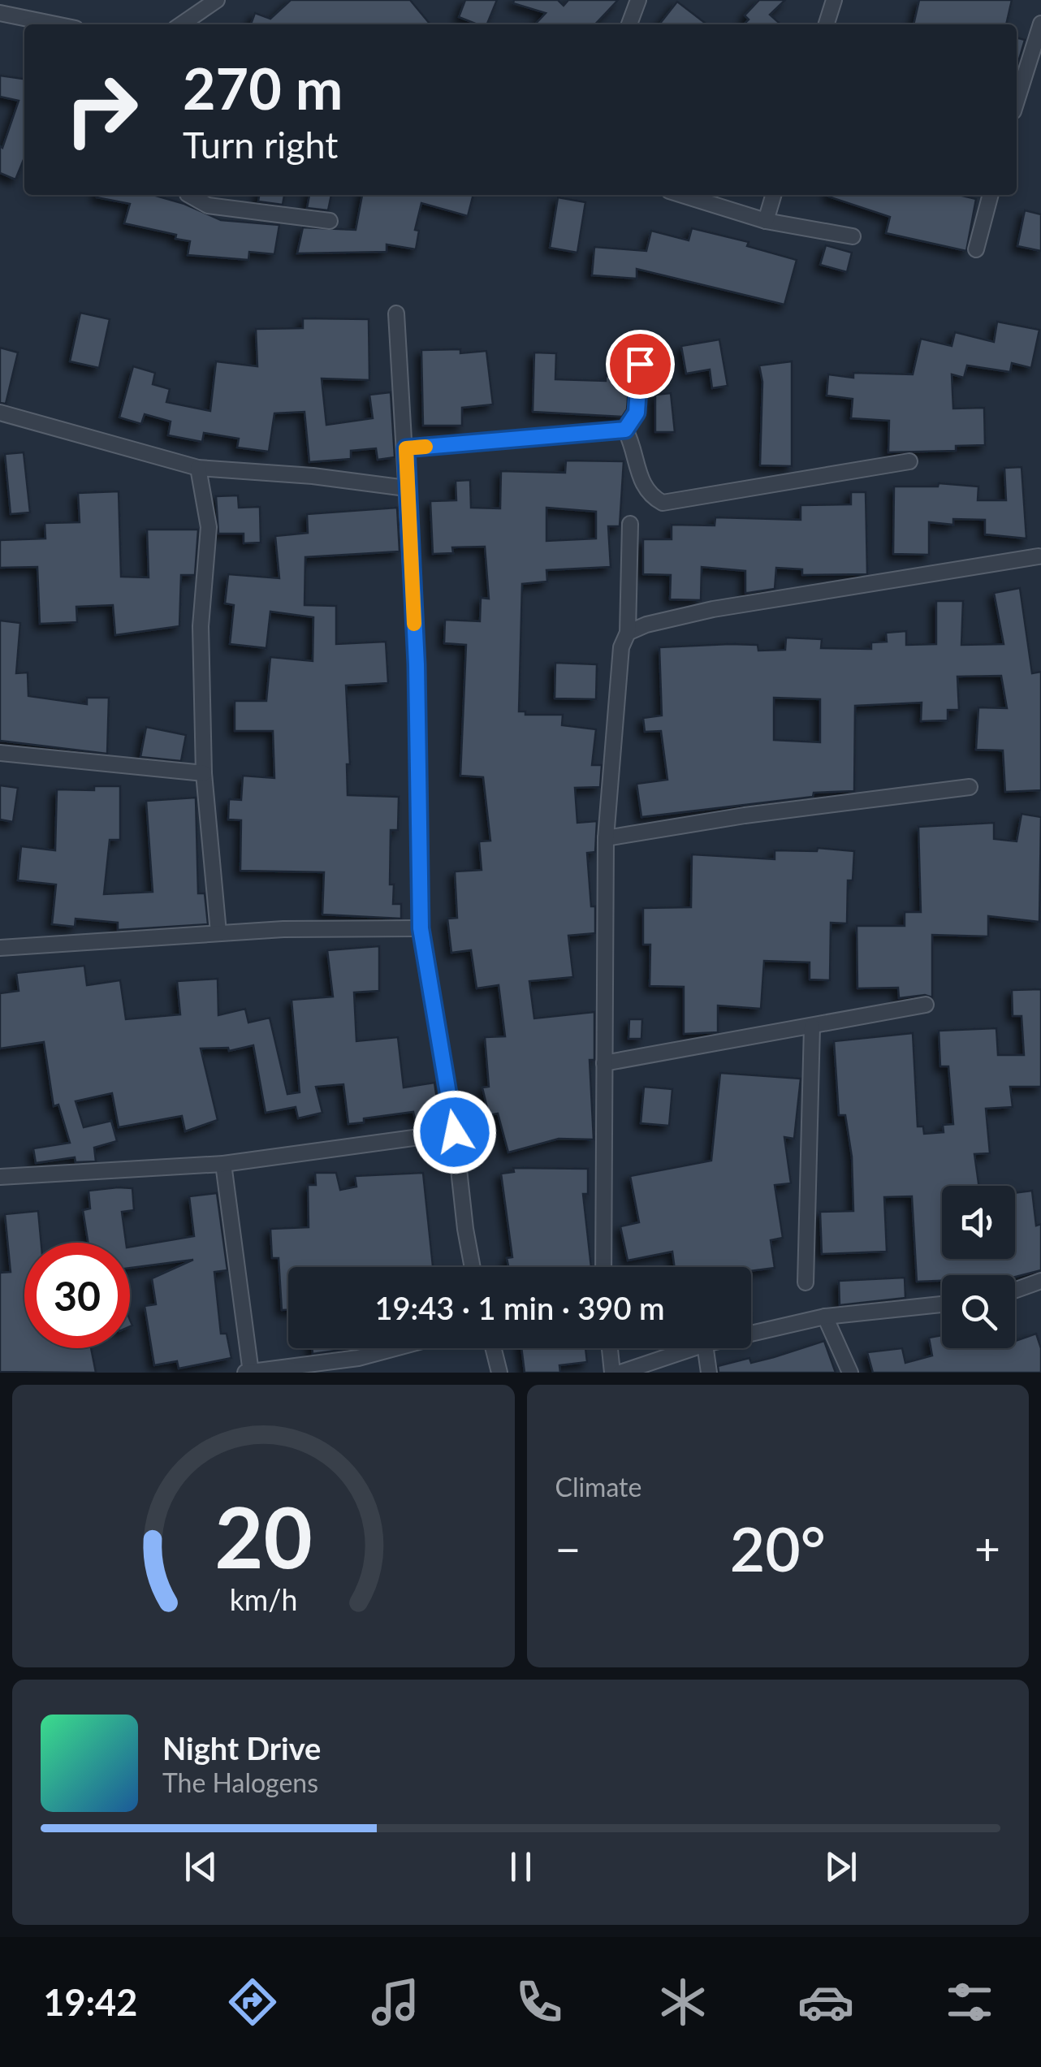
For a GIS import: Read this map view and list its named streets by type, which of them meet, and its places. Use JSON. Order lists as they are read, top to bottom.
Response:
{
  "page": {
    "turn": ["270 m", "Turn right"],
    "limit": "30",
    "trip": "19:43 · 1 min · 390 m",
    "tile": "Climate",
    "heat": ["−", "20°", "+"],
    "song": ["Night Drive", "The Halogens"],
    "tabs": "19:42",
    "gauge": ["20", "km/h"]
  }
}
